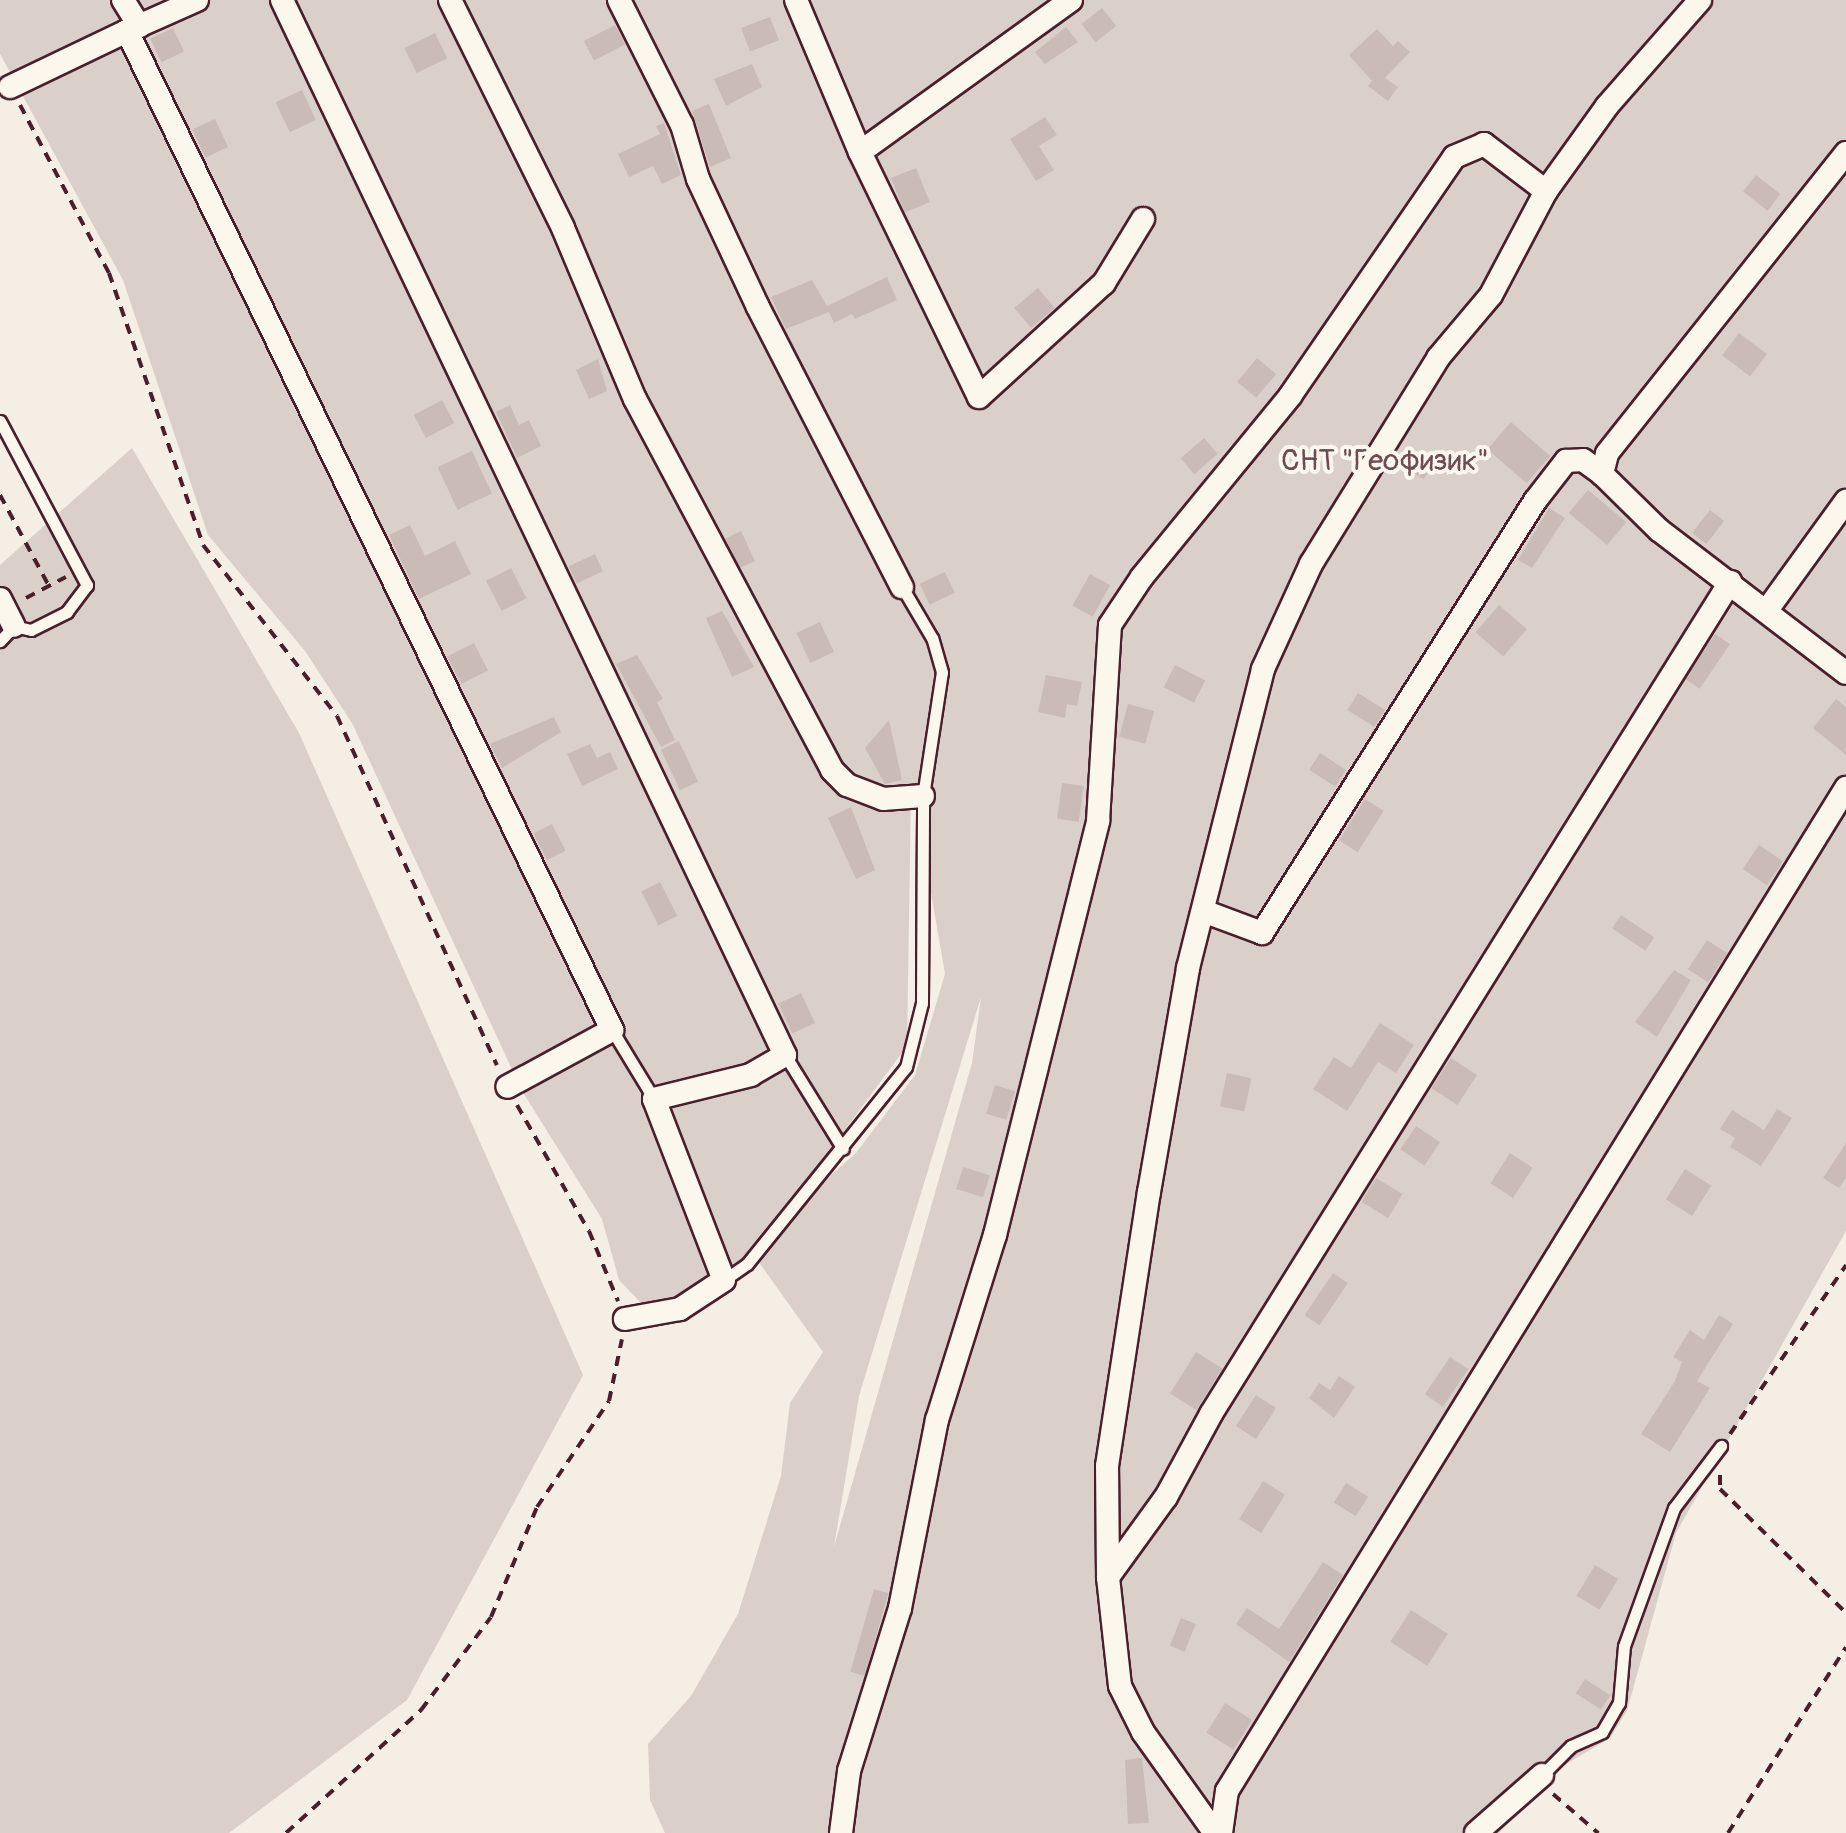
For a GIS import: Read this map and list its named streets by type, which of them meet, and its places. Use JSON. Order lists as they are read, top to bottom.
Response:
{
  "parks": ["СНТ \"Геофизик\""]
}
